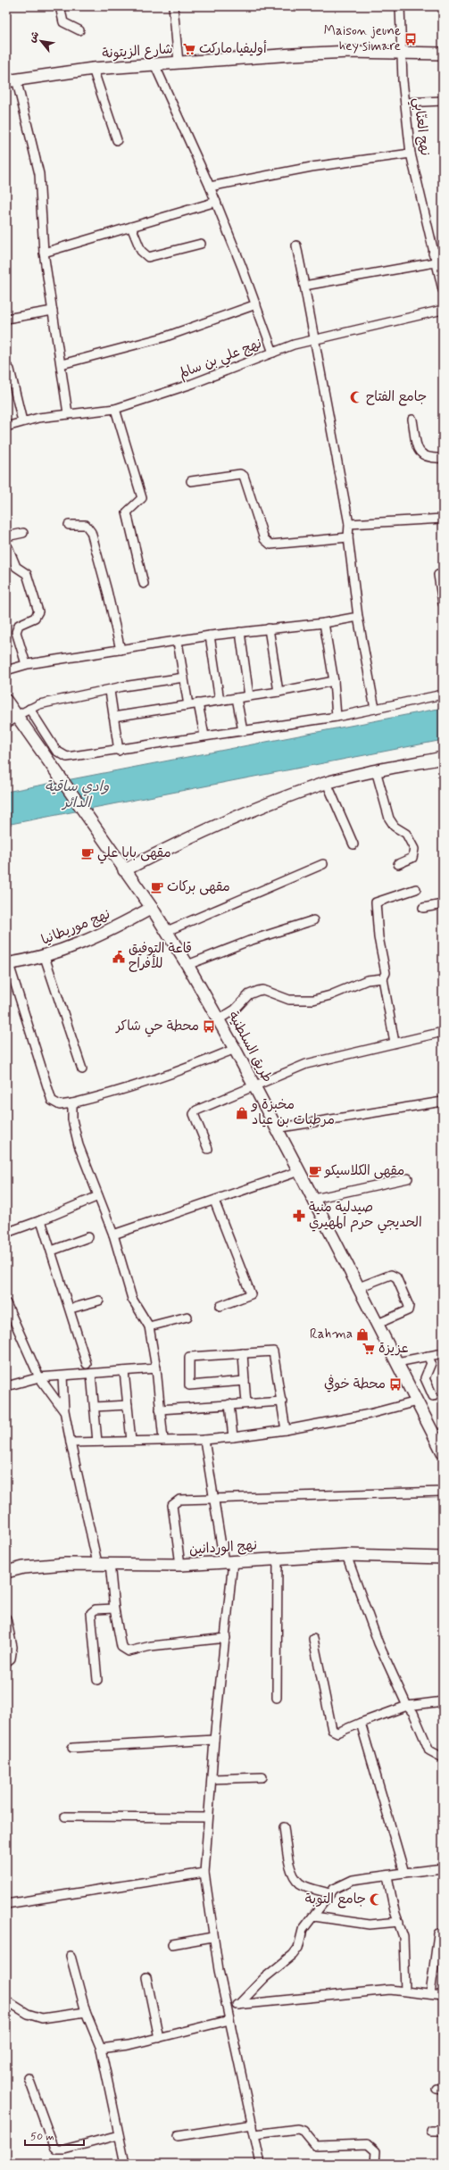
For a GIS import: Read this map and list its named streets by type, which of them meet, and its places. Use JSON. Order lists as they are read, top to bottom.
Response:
{
  "streets": {
    "street": [
      "شارع الزيتونة",
      "نهج العنّابي",
      "نهج علي بن سالم",
      "نهج موريطانيا",
      "طريق السلطنية",
      "نهج الوردانين"
    ]
  },
  "crossings": [
    ["شارع الزيتونة", "نهج العنّابي"],
    ["نهج موريطانيا", "طريق السلطنية"]
  ],
  "water": ["وادي ساقية الدائر"],
  "places": {
    "bus stop": ["Maison jeune hey simare", "محطة حي شاكر", "محطة خوفي"],
    "supermarket": ["أوليفيا ماركت", "عزيزة"],
    "mosque": ["جامع الفتاح", "جامع التوبة"],
    "cafe": ["مقهى بابا علي", "مقهى بركات", "مقهى الكلاسيكو"],
    "public building": ["قاعة التوفيق للأفراح"],
    "shop": ["مخبزة و مرطبات بن عياد", "Rahma"],
    "pharmacy": ["صيدلية منية الحديجي حرم المهيري"]
  },
  "scale_bar": "50 m",
  "north": "top left"
}
